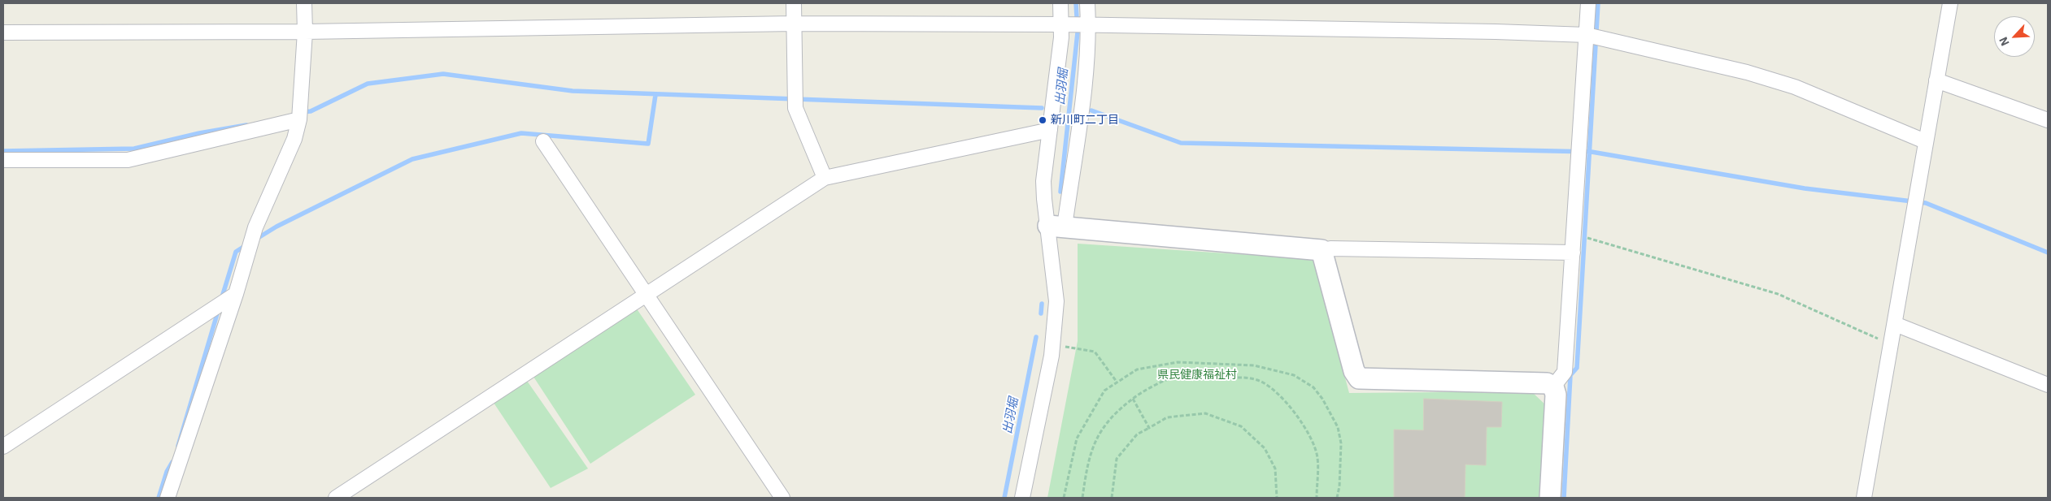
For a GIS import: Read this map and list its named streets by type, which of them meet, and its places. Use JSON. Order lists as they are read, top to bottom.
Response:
{
  "water": ["出羽堀"],
  "parks": ["県民健康福祉村"],
  "places": ["新川町二丁目"],
  "north": "bottom left"
}
